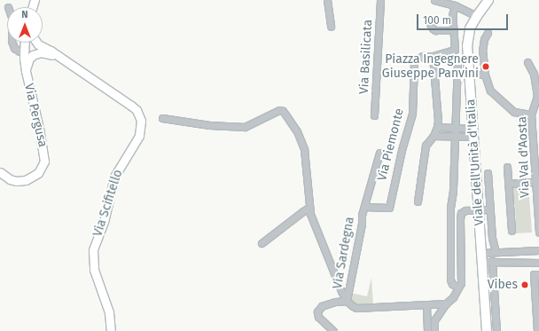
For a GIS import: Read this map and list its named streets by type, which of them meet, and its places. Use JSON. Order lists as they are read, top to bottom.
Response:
{
  "streets": {
    "main road": ["Via Pergusa", "Viale dell'Unità d'Italia", "Via Scifitello"],
    "street": [
      "Via Basilicata",
      "Via Piemonte",
      "Via Val d'Aosta",
      "Via Sardegna"
    ]
  },
  "crossings": [
    ["Via Piemonte", "Via Sardegna"]
  ],
  "places": ["Piazza Ingegnere Giuseppe Panvini", "Vibes"],
  "scale_bar": "100 m",
  "north": "top"
}
